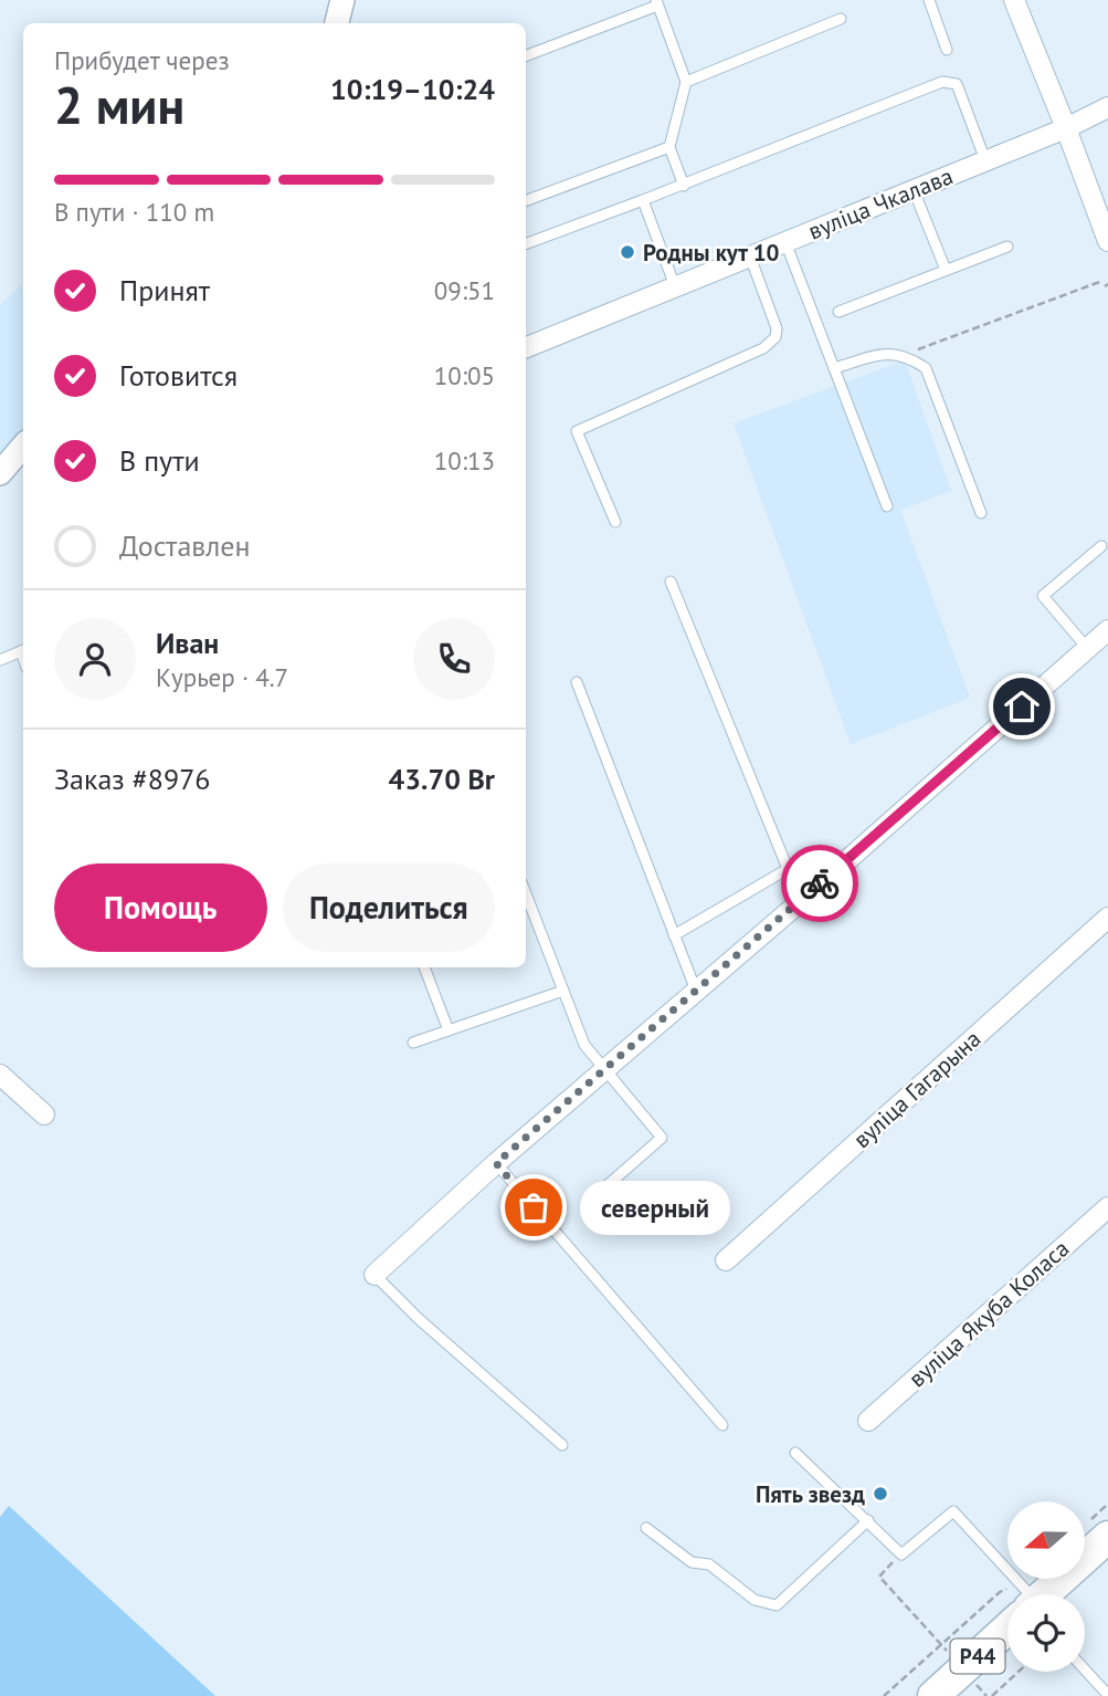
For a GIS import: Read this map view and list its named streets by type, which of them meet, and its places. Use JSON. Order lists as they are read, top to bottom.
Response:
{
  "streets": {
    "main road": ["Р44"],
    "street": ["вуліца Чкалава", "вуліца Гагарына", "вуліца Якуба Коласа"]
  },
  "places": ["Родны кут 10", "северный", "Пять звезд"],
  "north": "left",
  "page": {
    "heading": ["2 мин", "Прибудет через", "10:19–10:24"],
    "panel": [
      "Иван",
      "Курьер · 4.7",
      "Заказ #8976",
      "43.70 Br"
    ],
    "bar": "В пути · 110 m",
    "list": [
      ["Принят", "09:51"],
      ["Готовится", "10:05"],
      ["В пути", "10:13"],
      "Доставлен"
    ],
    "buttons": ["Помощь", "Поделиться"],
    "bubble": "северный"
  }
}
